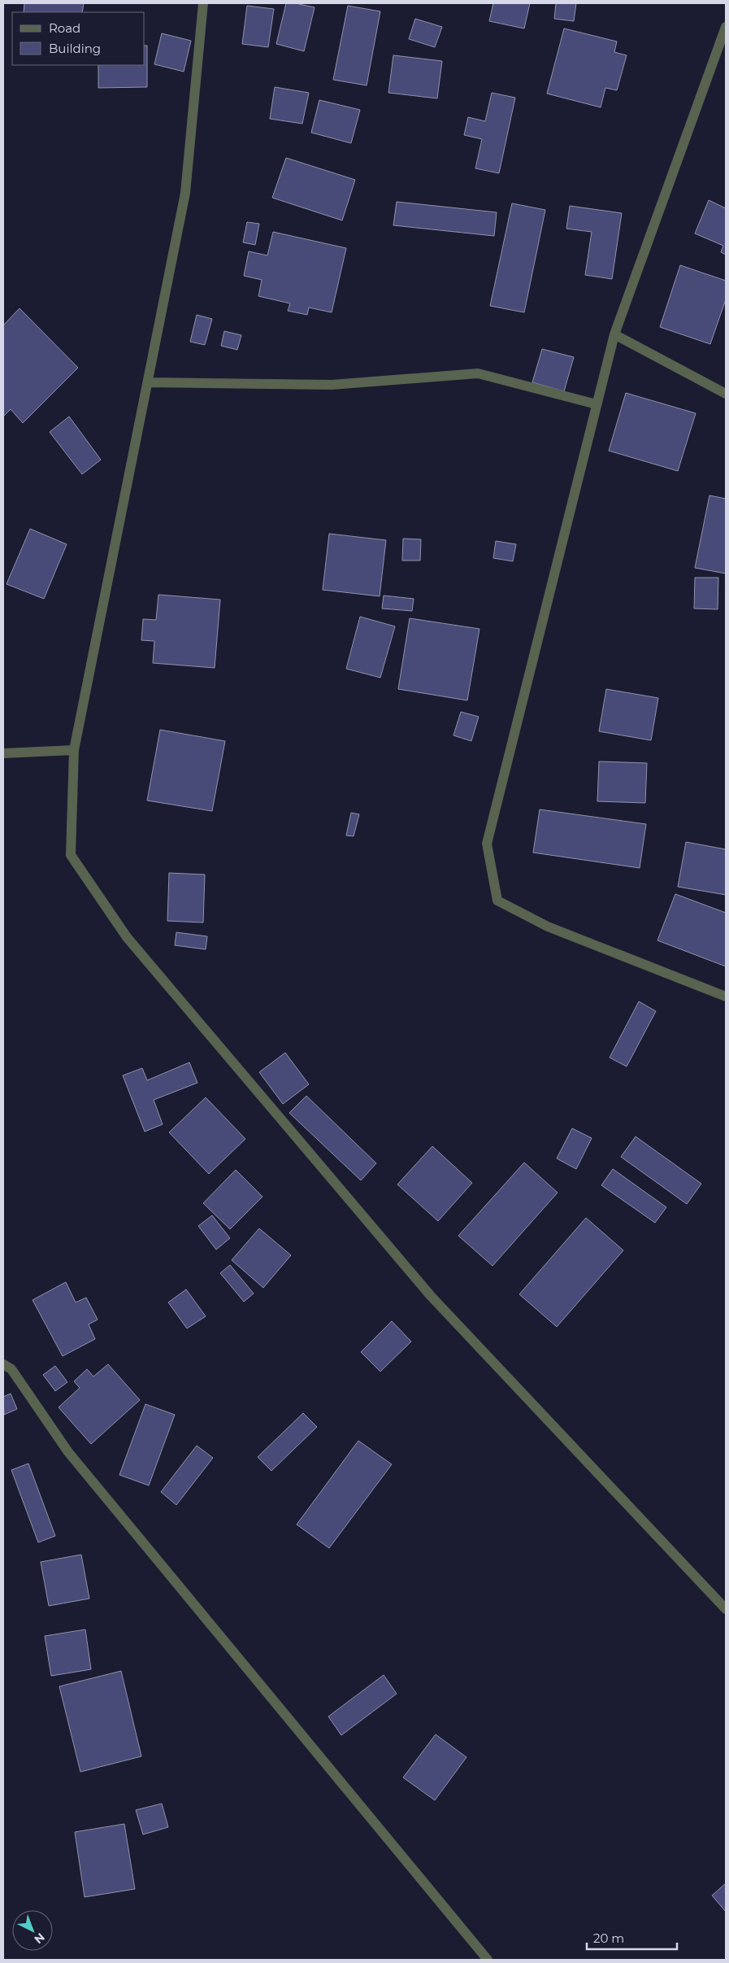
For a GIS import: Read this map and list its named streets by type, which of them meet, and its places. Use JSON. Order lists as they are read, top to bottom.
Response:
{
  "legend": ["Road", "Building"],
  "scale_bar": "20 m",
  "north": "bottom right"
}
